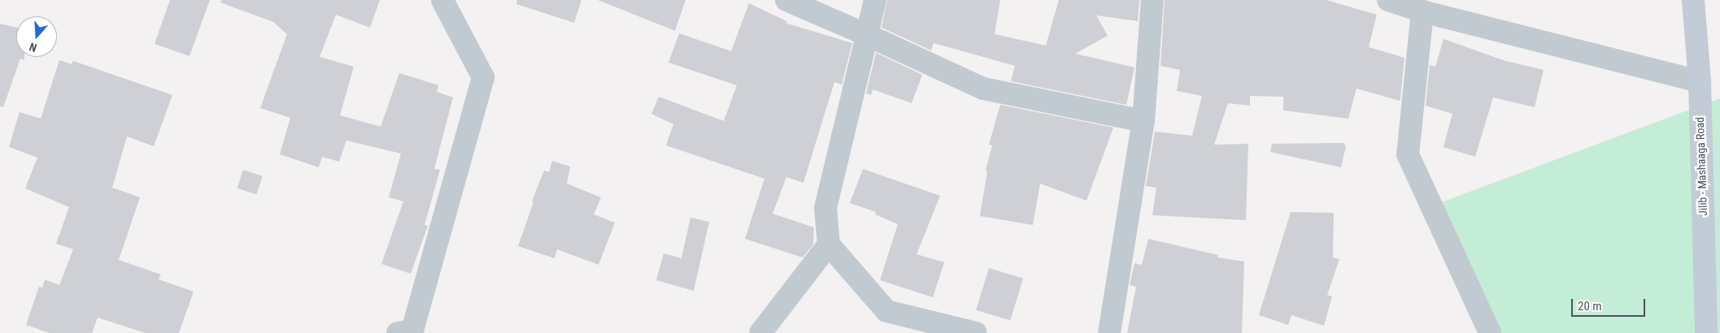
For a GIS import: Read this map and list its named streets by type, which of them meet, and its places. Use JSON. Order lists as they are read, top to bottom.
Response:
{
  "streets": {
    "main road": ["Jilib - Mashaaga Road"]
  },
  "scale_bar": "20 m",
  "north": "bottom"
}
